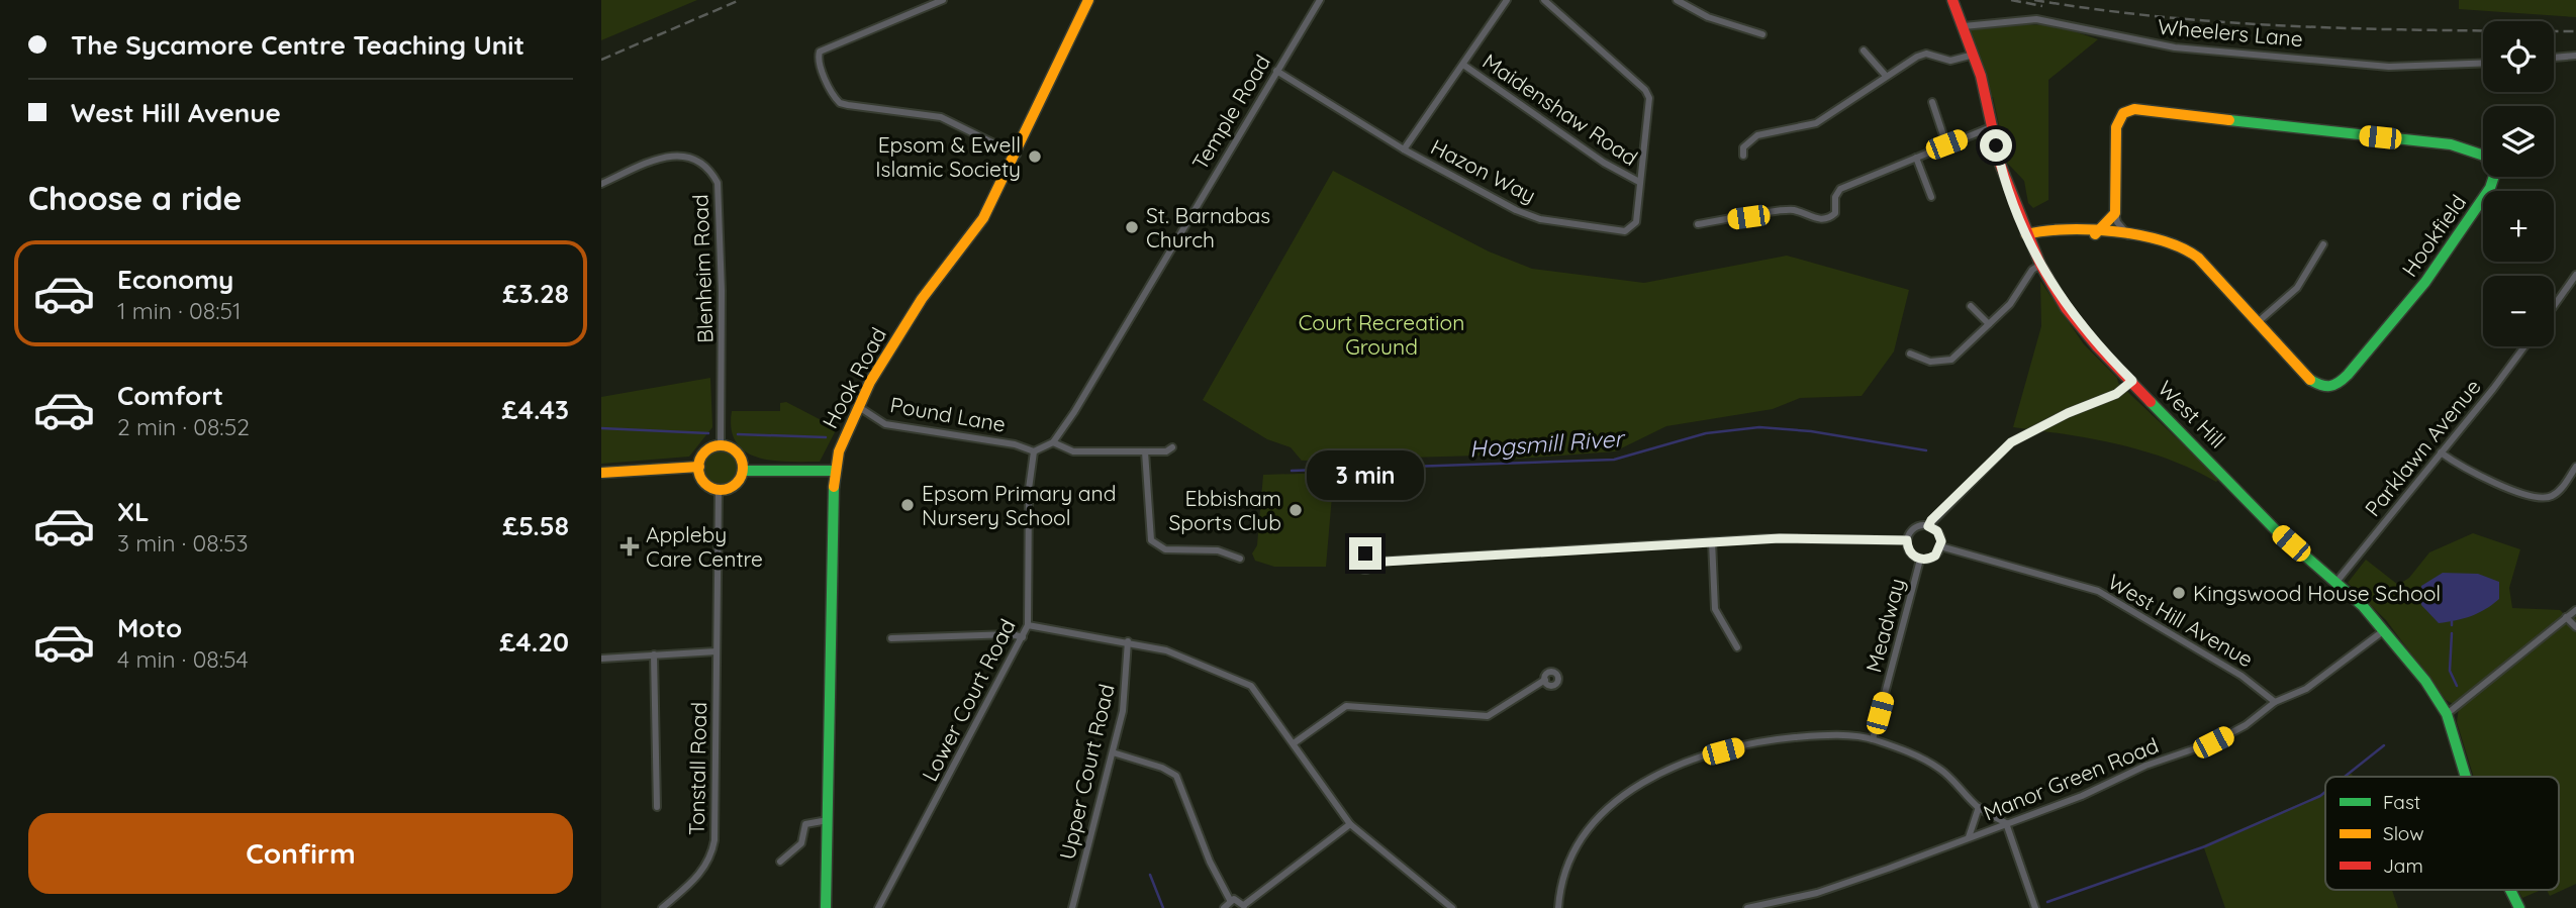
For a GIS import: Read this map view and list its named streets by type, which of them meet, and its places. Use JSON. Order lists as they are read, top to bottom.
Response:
{
  "streets": {
    "main road": ["Hookfield", "Hook Road", "West Hill"],
    "street": [
      "Wheelers Lane",
      "Maidenshaw Road",
      "Temple Road",
      "Hazon Way",
      "Blenheim Road",
      "Pound Lane",
      "Parklawn Avenue",
      "West Hill Avenue",
      "Meadway",
      "Lower Court Road",
      "Tonstall Road",
      "Upper Court Road",
      "Manor Green Road"
    ]
  },
  "crossings": [
    ["Wheelers Lane", "West Hill"],
    ["Maidenshaw Road", "Hazon Way"],
    ["Temple Road", "Hazon Way"],
    ["Hookfield", "West Hill"],
    ["Blenheim Road", "Tonstall Road"],
    ["Hook Road", "Pound Lane"],
    ["Pound Lane", "Lower Court Road"],
    ["West Hill", "Parklawn Avenue"],
    ["West Hill", "Manor Green Road"],
    ["West Hill Avenue", "Meadway"],
    ["West Hill Avenue", "Manor Green Road"]
  ],
  "water": ["Hogsmill River"],
  "parks": ["Court Recreation Ground"],
  "places": {
    "other": [
      "Epsom & Ewell Islamic Society",
      "St. Barnabas Church",
      "Epsom Primary and Nursery School",
      "Ebbisham Sports Club",
      "Kingswood House School"
    ],
    "health": ["Appleby Care Centre"]
  },
  "legend": ["Fast", "Slow", "Jam"],
  "page": {
    "banner": ["The Sycamore Centre Teaching Unit", "West Hill Avenue"],
    "map_buttons": ["+", "−"],
    "heading": "Choose a ride",
    "list": [
      {
        "name": "Economy",
        "note": "1 min · 08:51",
        "value": "£3.28"
      },
      {
        "name": "Comfort",
        "note": "2 min · 08:52",
        "value": "£4.43"
      },
      {
        "name": "XL",
        "note": "3 min · 08:53",
        "value": "£5.58"
      },
      {
        "name": "Moto",
        "note": "4 min · 08:54",
        "value": "£4.20"
      }
    ],
    "bubble": "3 min",
    "buttons": "Confirm"
  }
}
